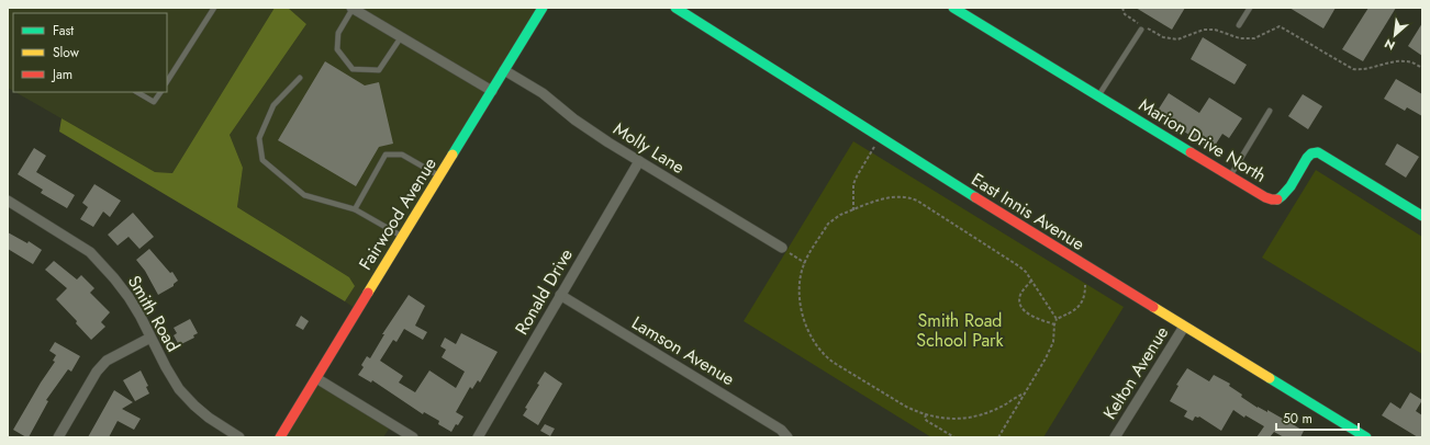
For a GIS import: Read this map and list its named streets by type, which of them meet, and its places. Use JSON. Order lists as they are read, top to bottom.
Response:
{
  "streets": {
    "street": [
      "Marion Drive North",
      "Molly Lane",
      "East Innis Avenue",
      "Fairwood Avenue",
      "Ronald Drive",
      "Smith Road",
      "Lamson Avenue",
      "Kelton Avenue"
    ]
  },
  "crossings": [
    ["Molly Lane", "Fairwood Avenue"],
    ["Molly Lane", "Ronald Drive"],
    ["East Innis Avenue", "Kelton Avenue"],
    ["Ronald Drive", "Lamson Avenue"]
  ],
  "parks": ["Smith Road School Park"],
  "legend": ["Fast", "Slow", "Jam"],
  "scale_bar": "50 m",
  "north": "bottom left"
}
